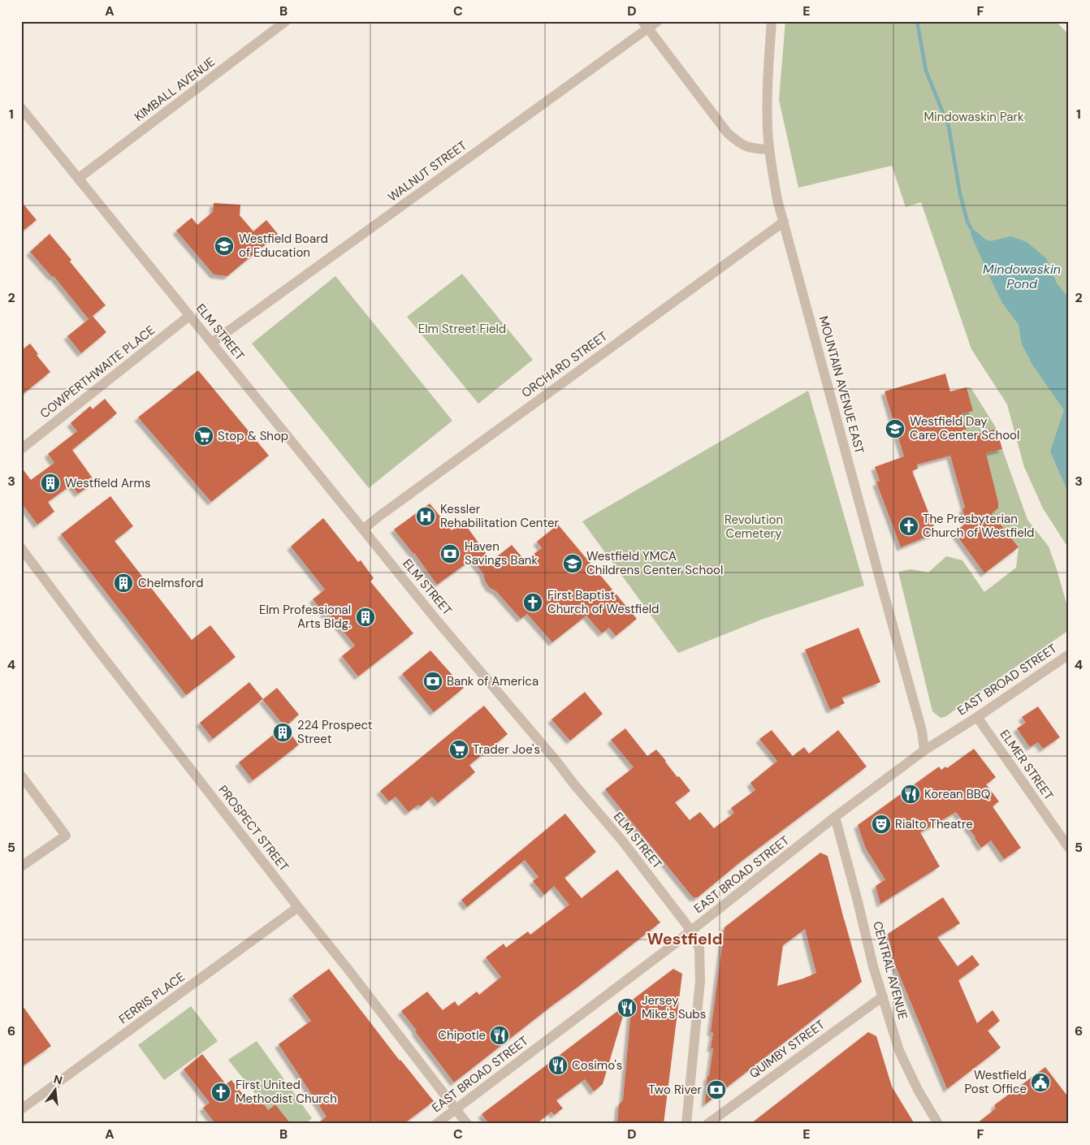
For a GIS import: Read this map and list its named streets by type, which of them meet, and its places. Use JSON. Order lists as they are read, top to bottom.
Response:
{
  "streets": {
    "street": [
      "KIMBALL AVENUE",
      "WALNUT STREET",
      "ELM STREET",
      "ORCHARD STREET",
      "COWPERTHWAITE PLACE",
      "MOUNTAIN AVENUE EAST",
      "EAST BROAD STREET",
      "ELMER STREET",
      "PROSPECT STREET",
      "CENTRAL AVENUE",
      "FERRIS PLACE",
      "QUIMBY STREET"
    ]
  },
  "crossings": [
    ["KIMBALL AVENUE", "ELM STREET"],
    ["WALNUT STREET", "ELM STREET"],
    ["ELM STREET", "ORCHARD STREET"],
    ["ELM STREET", "COWPERTHWAITE PLACE"],
    ["ELM STREET", "EAST BROAD STREET"],
    ["ORCHARD STREET", "MOUNTAIN AVENUE EAST"],
    ["MOUNTAIN AVENUE EAST", "EAST BROAD STREET"],
    ["EAST BROAD STREET", "ELMER STREET"],
    ["EAST BROAD STREET", "PROSPECT STREET"],
    ["EAST BROAD STREET", "CENTRAL AVENUE"],
    ["PROSPECT STREET", "FERRIS PLACE"],
    ["CENTRAL AVENUE", "QUIMBY STREET"]
  ],
  "districts": ["Westfield"],
  "water": ["Mindowaskin Pond"],
  "parks": ["Mindowaskin Park", "Elm Street Field", "Revolution Cemetery"],
  "places": {
    "school or university": ["Westfield Board of Education", "Westfield Day Care Center School", "Westfield YMCA Childrens Center School"],
    "supermarket": ["Stop & Shop", "Trader Joe's"],
    "building": [
      "Westfield Arms",
      "Chelmsford",
      "Elm Professional Arts Bldg.",
      "224 Prospect Street"
    ],
    "hospital": ["Kessler Rehabilitation Center"],
    "church": ["The Presbyterian Church of Westfield", "First Baptist Church of Westfield", "First United Methodist Church"],
    "bank": ["Haven Savings Bank", "Bank of America", "Two River"],
    "restaurant": [
      "Korean BBQ",
      "Jersey Mike's Subs",
      "Chipotle",
      "Cosimo's"
    ],
    "theatre": ["Rialto Theatre"],
    "public building": ["Westfield Post Office"]
  },
  "north": "top",
  "grid": {
    "columns": [
      "A",
      "B",
      "C",
      "D",
      "E",
      "F"
    ],
    "rows": [
      "1",
      "2",
      "3",
      "4",
      "5",
      "6"
    ]
  }
}
